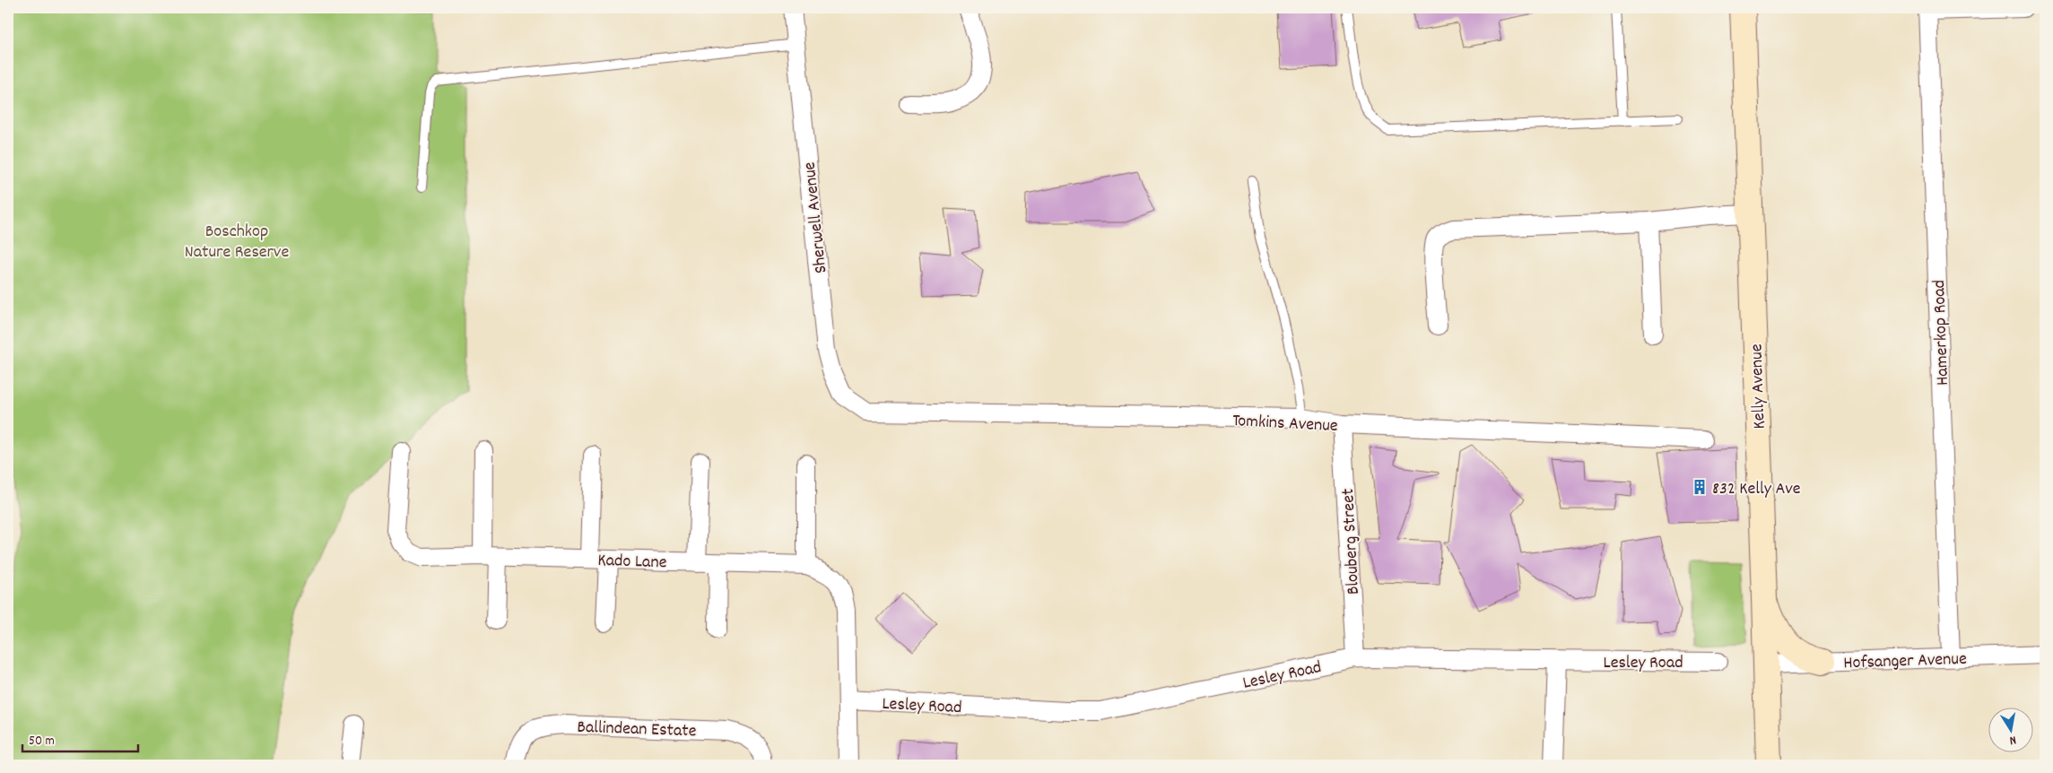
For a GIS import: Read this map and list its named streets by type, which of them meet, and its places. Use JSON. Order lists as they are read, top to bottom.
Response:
{
  "streets": {
    "street": [
      "Sherwell Avenue",
      "Hamerkop Road",
      "Kelly Avenue",
      "Tomkins Avenue",
      "Blouberg Street",
      "Kado Lane",
      "Hofsanger Avenue",
      "Lesley Road",
      "Ballindean Estate"
    ]
  },
  "crossings": [
    ["Sherwell Avenue", "Tomkins Avenue"],
    ["Hamerkop Road", "Hofsanger Avenue"],
    ["Kelly Avenue", "Hofsanger Avenue"],
    ["Tomkins Avenue", "Blouberg Street"],
    ["Blouberg Street", "Lesley Road"],
    ["Kado Lane", "Lesley Road"]
  ],
  "parks": ["Boschkop Nature Reserve"],
  "places": {
    "building": ["832 Kelly Ave"]
  },
  "scale_bar": "50 m",
  "north": "bottom"
}
